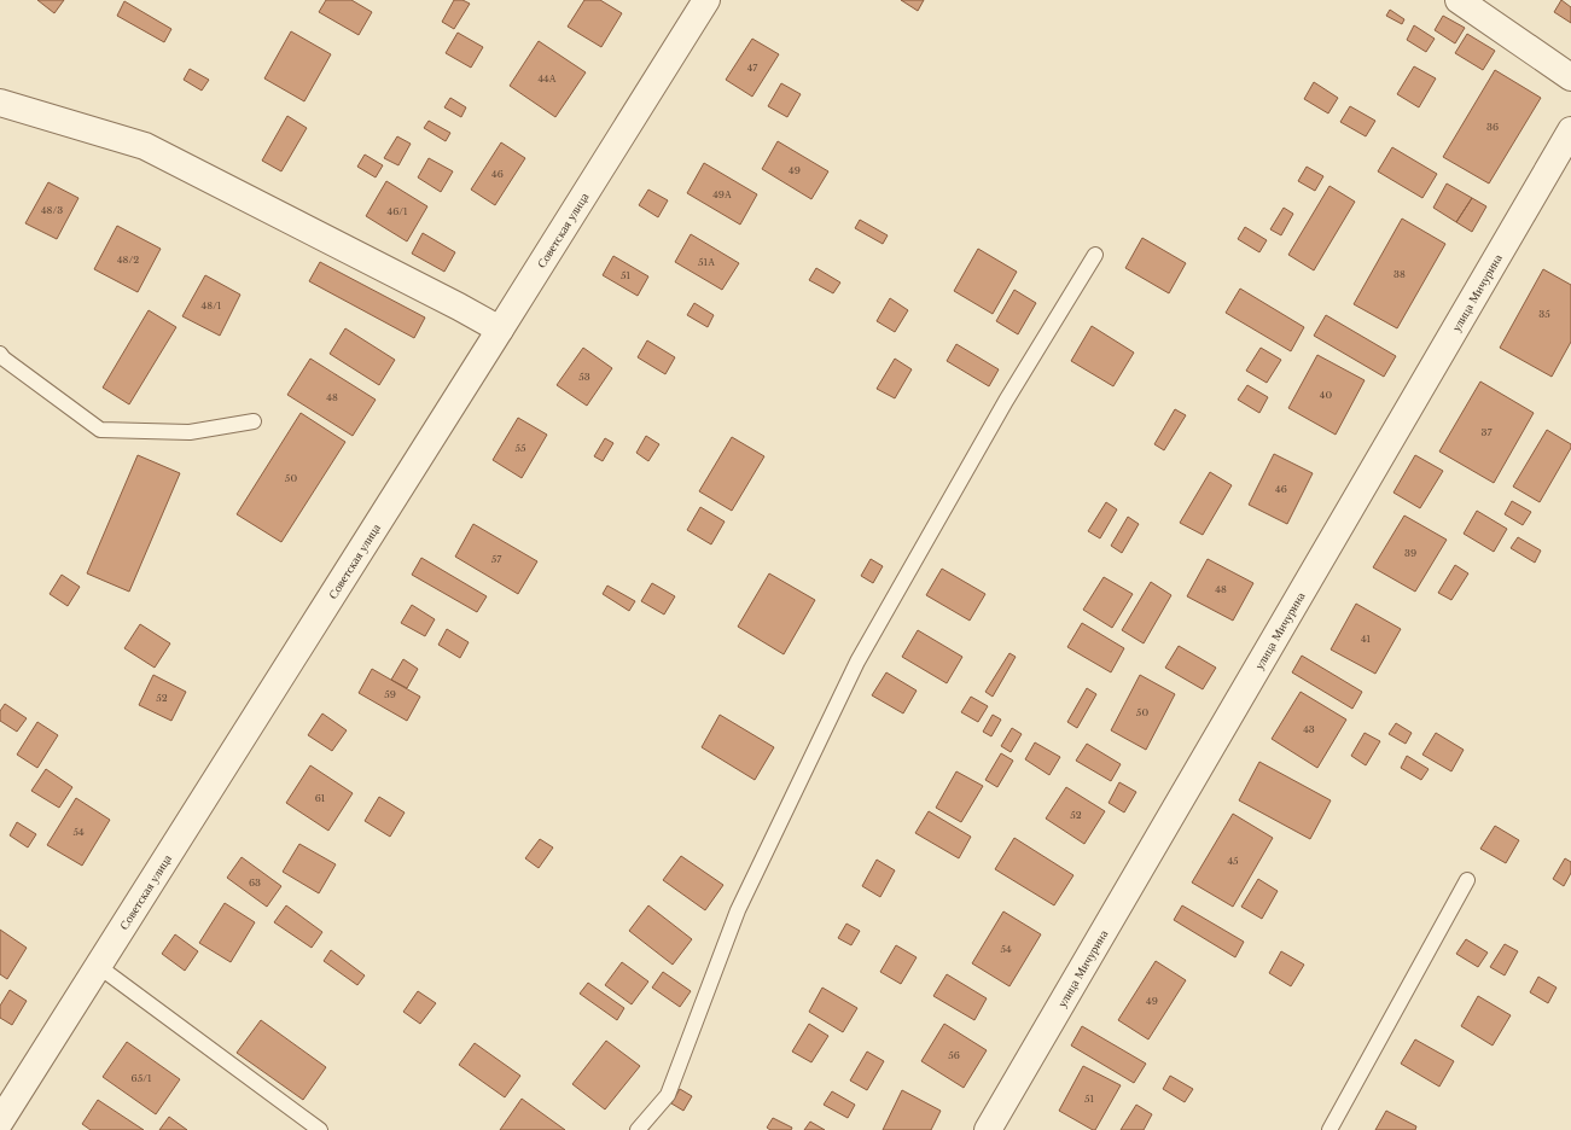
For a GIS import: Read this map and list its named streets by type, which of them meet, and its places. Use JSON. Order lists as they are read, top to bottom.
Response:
{
  "streets": {
    "street": ["Советская улица", "улица Мичурина"]
  },
  "house_numbers": [
    "47",
    "44А",
    "36",
    "49",
    "46",
    "49А",
    "48/3",
    "46/1",
    "48/2",
    "51А",
    "38",
    "51",
    "48/1",
    "35",
    "53",
    "40",
    "48",
    "37",
    "55",
    "50",
    "46",
    "39",
    "57",
    "48",
    "41",
    "59",
    "52",
    "50",
    "43",
    "61",
    "52",
    "54",
    "45",
    "63",
    "54",
    "49",
    "56",
    "65/1",
    "51"
  ]
}
